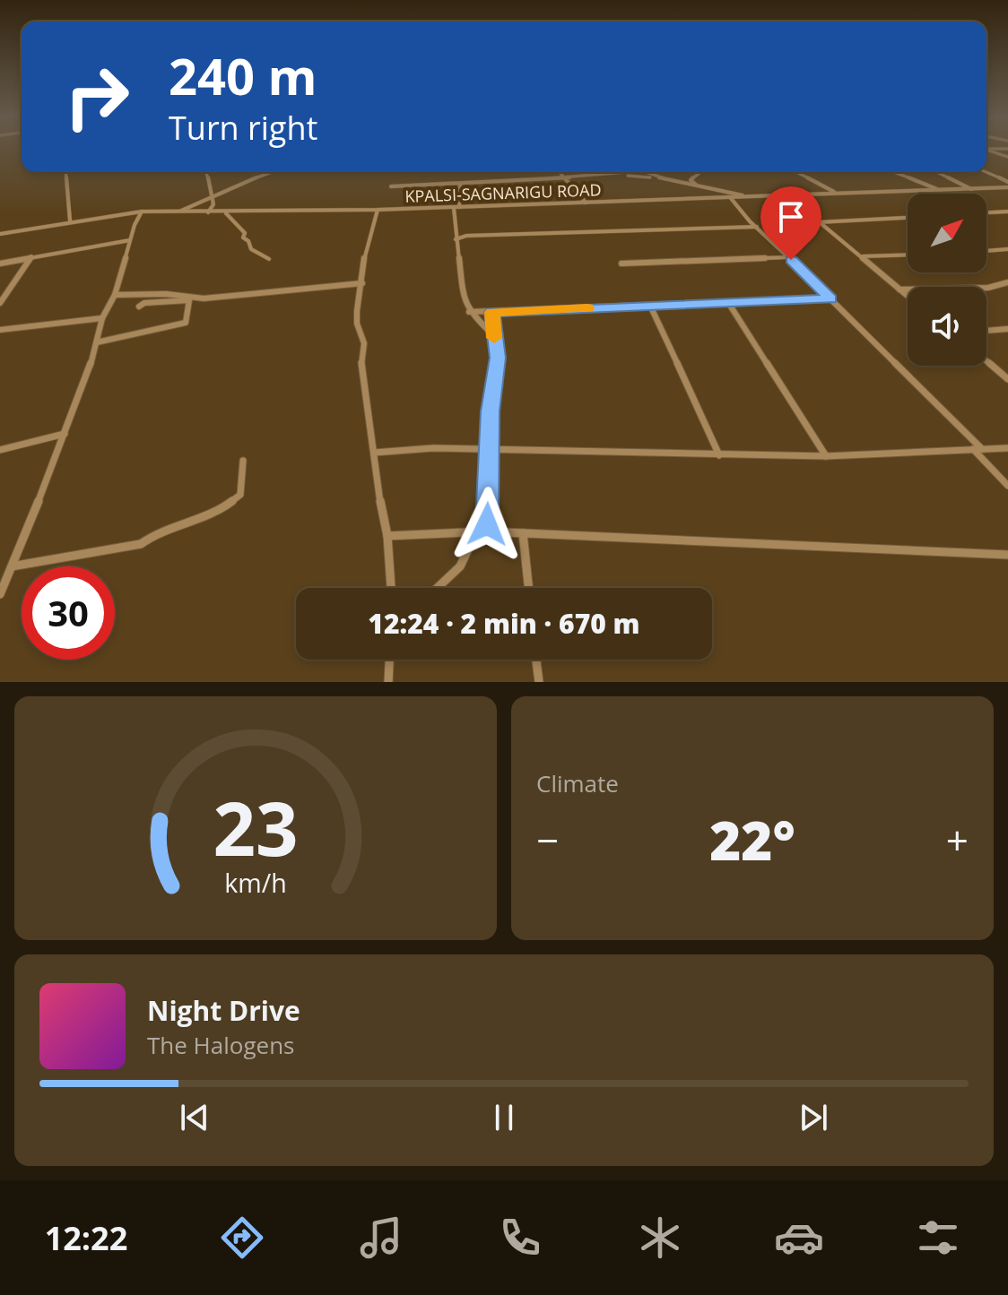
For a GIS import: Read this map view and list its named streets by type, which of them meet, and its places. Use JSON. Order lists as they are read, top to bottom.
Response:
{
  "streets": {
    "street": ["KPALSI-SAGNARIGU ROAD"]
  },
  "north": "top right",
  "page": {
    "turn": ["240 m", "Turn right"],
    "limit": "30",
    "trip": "12:24 · 2 min · 670 m",
    "tile": "Climate",
    "heat": ["−", "22°", "+"],
    "song": ["Night Drive", "The Halogens"],
    "tabs": "12:22",
    "gauge": ["23", "km/h"]
  }
}
